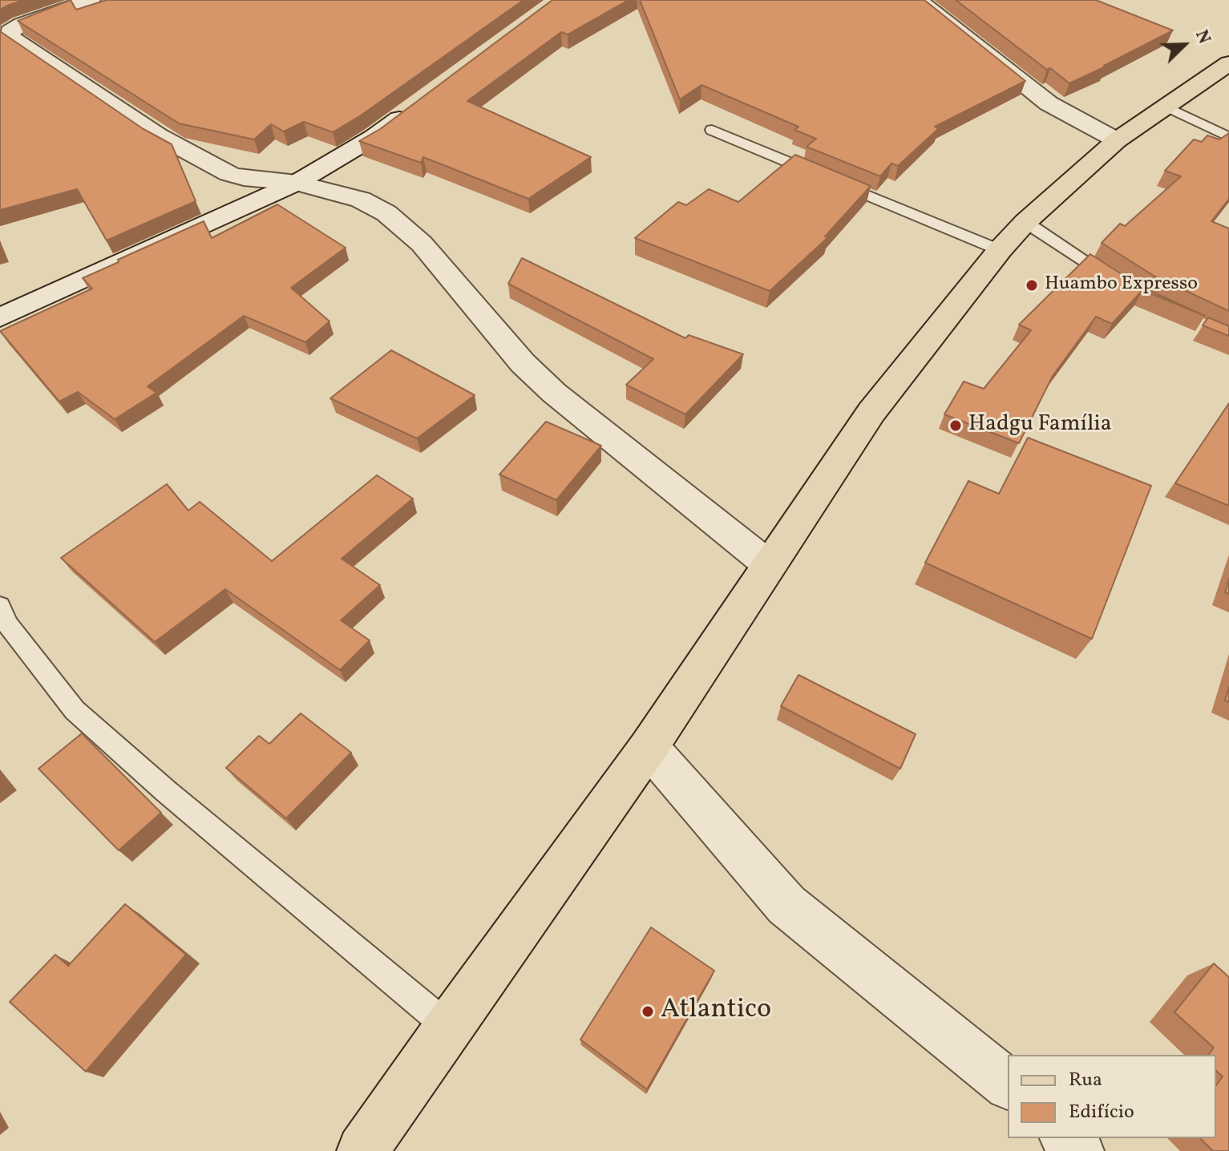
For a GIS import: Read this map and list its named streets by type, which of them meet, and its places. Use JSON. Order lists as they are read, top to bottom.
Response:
{
  "places": ["Huambo Expresso", "Hadgu Família", "Atlantico"],
  "legend": ["Rua", "Edifício"],
  "north": "top right"
}
